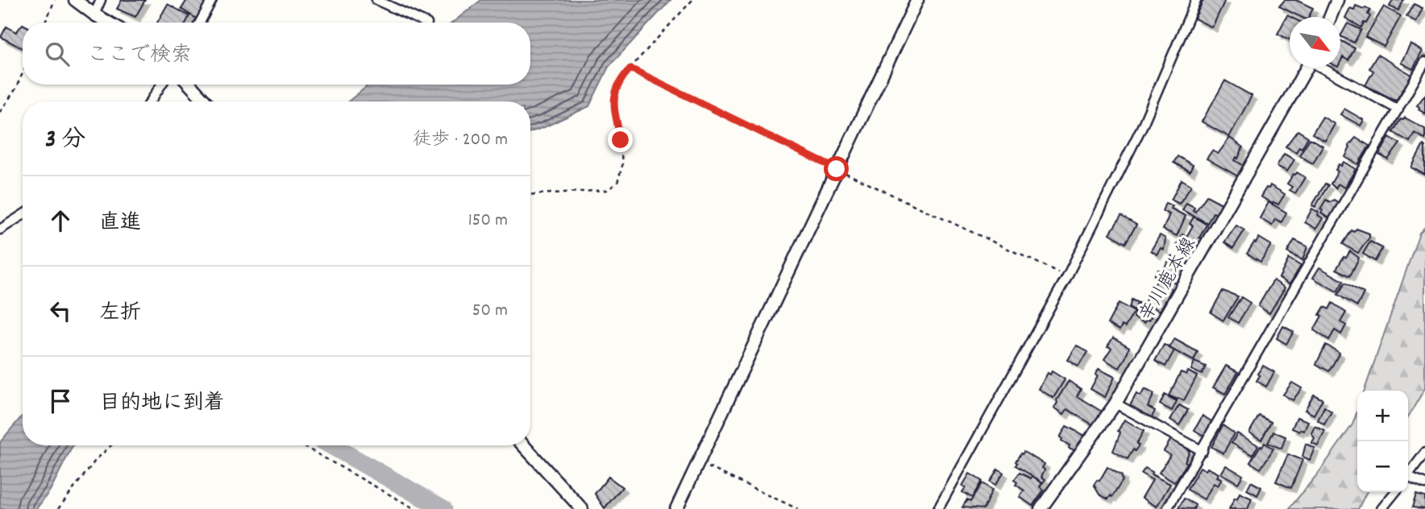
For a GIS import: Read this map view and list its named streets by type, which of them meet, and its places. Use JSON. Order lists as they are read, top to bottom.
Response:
{
  "streets": {
    "main road": ["辛川鹿本線"]
  },
  "north": "bottom right",
  "page": {
    "search": "ここで検索",
    "heading": ["3 分", "徒歩 · 200 m"],
    "list": [
      ["直進", "150 m"],
      ["左折", "50 m"],
      "目的地に到着"
    ],
    "map_buttons": ["+", "−"]
  }
}
